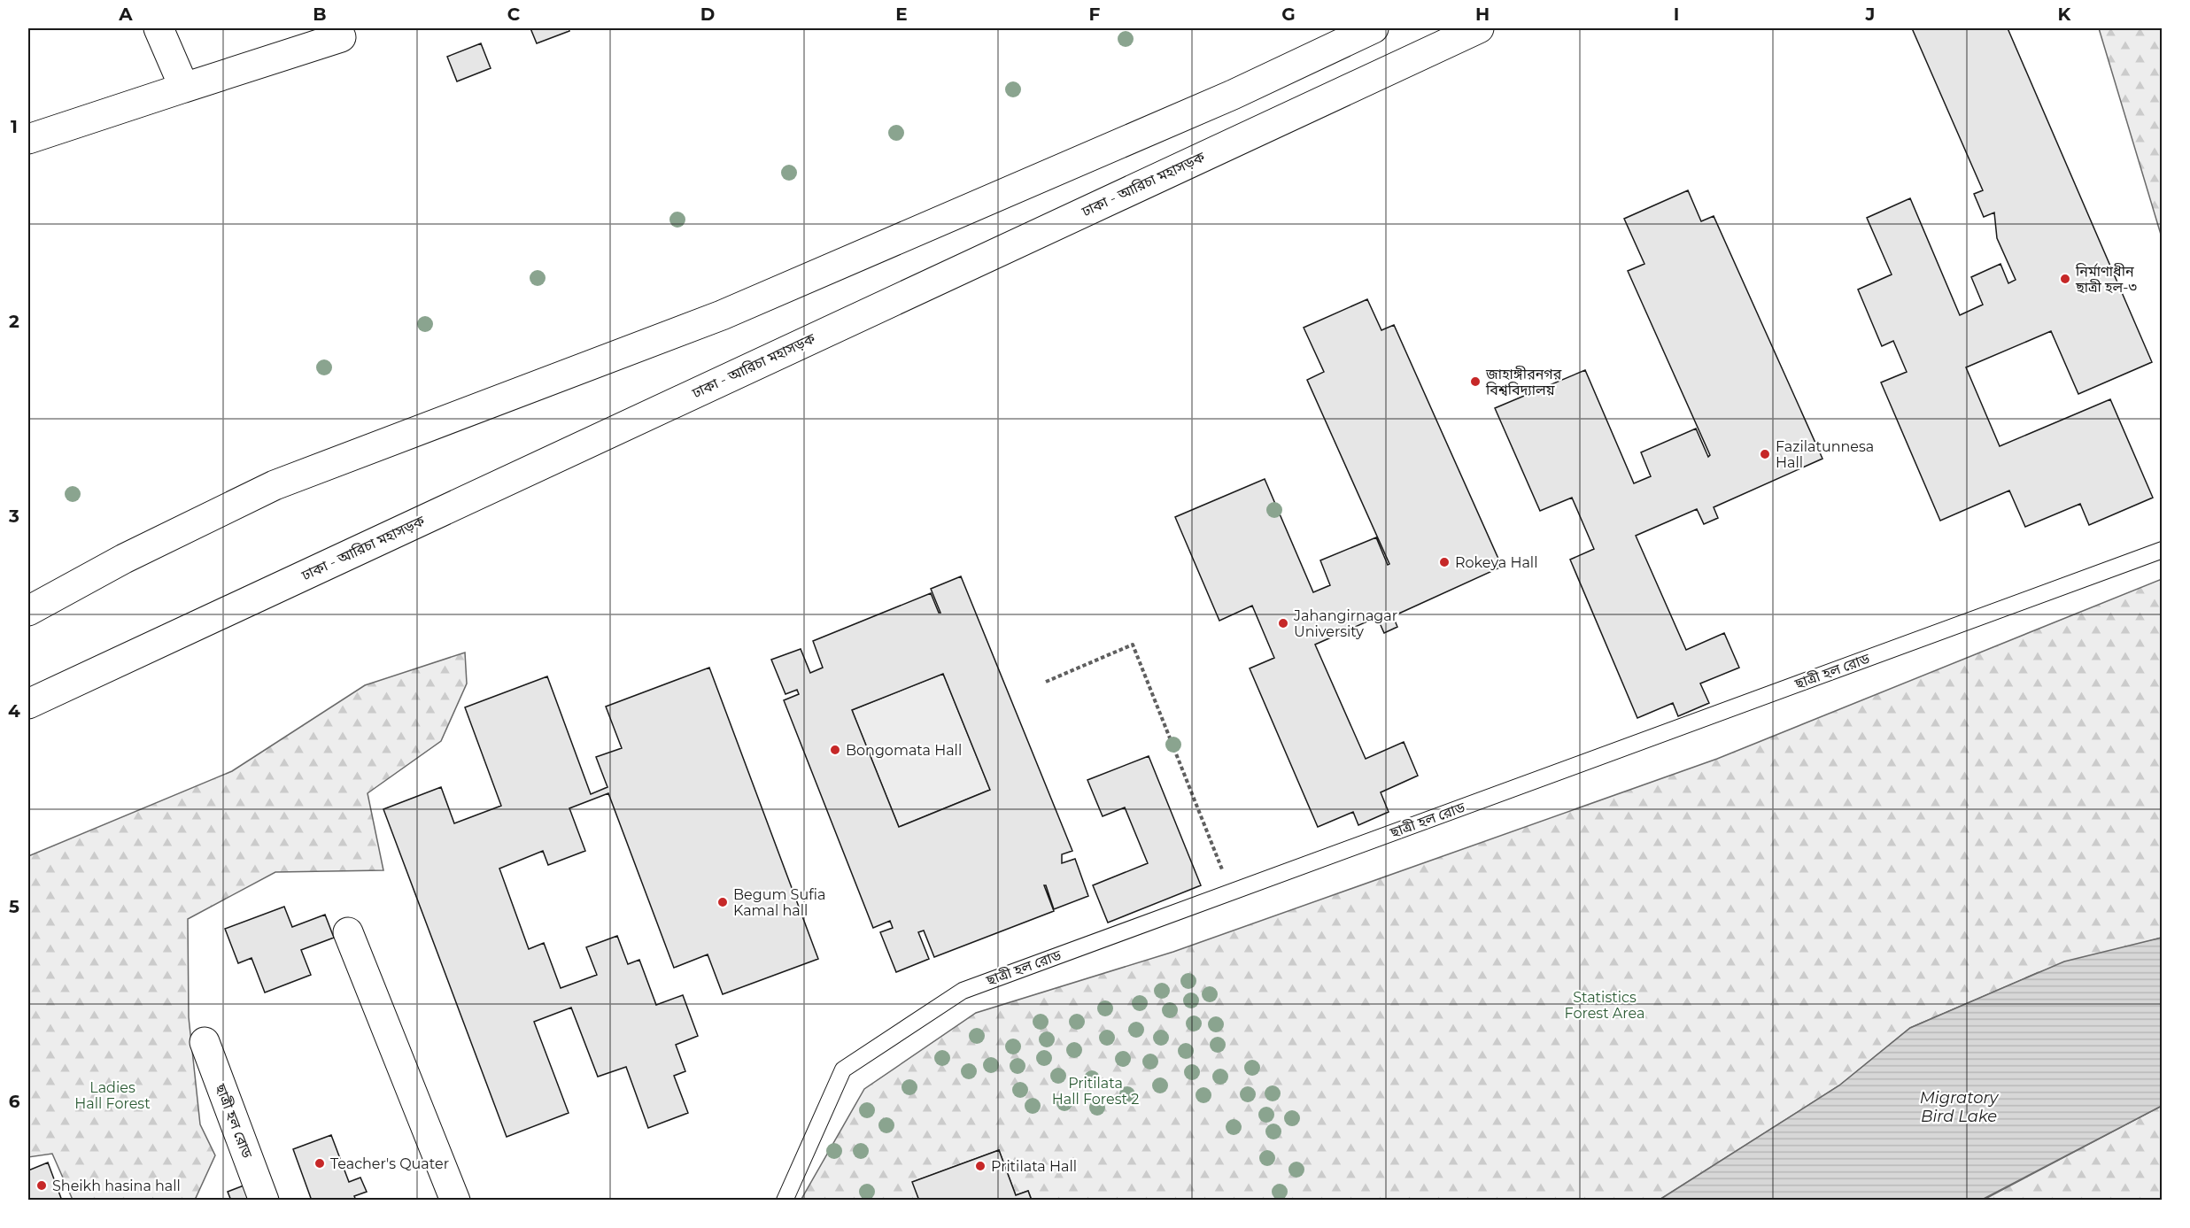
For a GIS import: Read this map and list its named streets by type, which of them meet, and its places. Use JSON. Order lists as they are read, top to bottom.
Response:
{
  "streets": {
    "main road": ["ঢাকা - আরিচা মহাসড়ক", "ছাত্রী হল রোড"]
  },
  "water": ["Migratory Bird Lake"],
  "parks": ["Statistics Forest Area", "Pritilata Hall Forest 2", "Ladies Hall Forest"],
  "places": [
    "নির্মাণাধীন ছাত্রী হল-৩",
    "জাহাঙ্গীরনগর বিশ্ববিদ্যালয়",
    "Fazilatunnesa Hall",
    "Rokeya Hall",
    "Jahangirnagar University",
    "Bongomata Hall",
    "Begum Sufia Kamal hall",
    "Teacher's Quater",
    "Pritilata Hall",
    "Sheikh hasina hall"
  ],
  "grid": {
    "columns": [
      "A",
      "B",
      "C",
      "D",
      "E",
      "F",
      "G",
      "H",
      "I",
      "J",
      "K"
    ],
    "rows": [
      "1",
      "2",
      "3",
      "4",
      "5",
      "6"
    ]
  }
}
